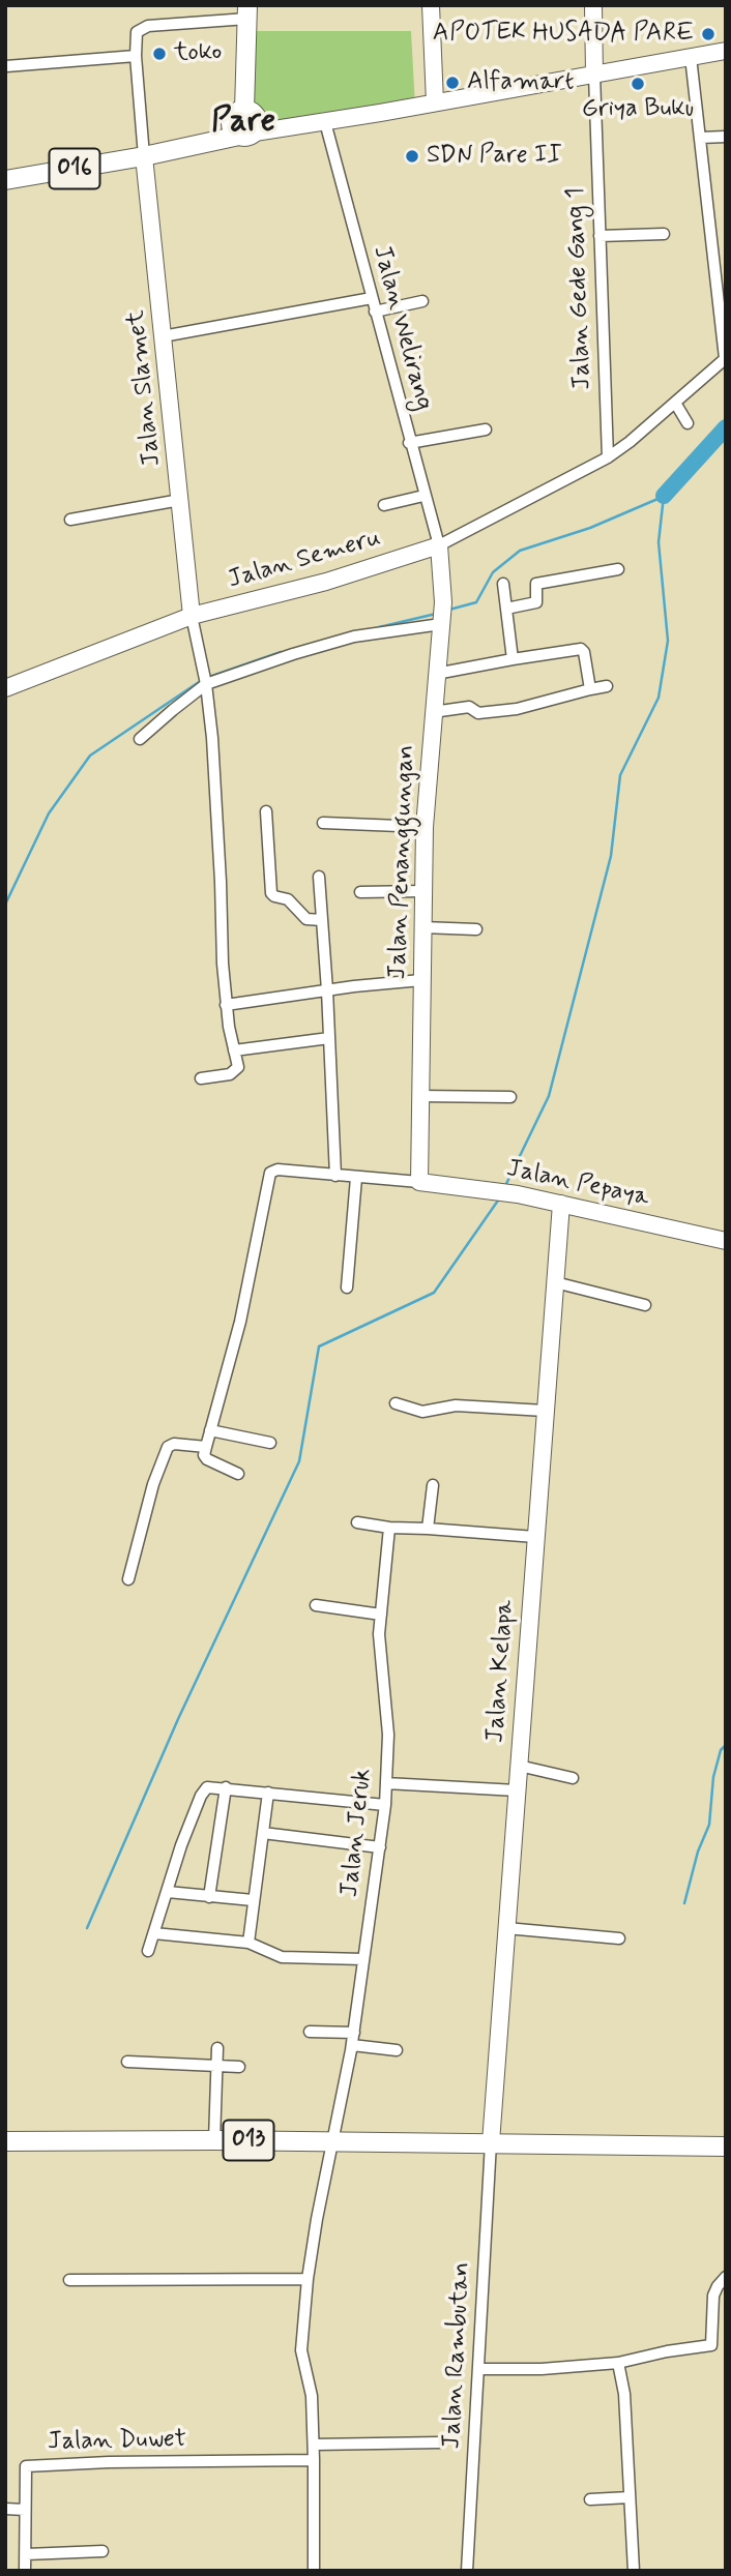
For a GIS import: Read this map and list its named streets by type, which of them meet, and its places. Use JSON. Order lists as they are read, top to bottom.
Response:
{
  "streets": {
    "main road": ["016", "013"],
    "street": [
      "Jalan Gede Gang 1",
      "Jalan Welirang",
      "Jalan Slamet",
      "Jalan Semeru",
      "Jalan Penanggungan",
      "Jalan Pepaya",
      "Jalan Kelapa",
      "Jalan Jeruk",
      "Jalan Rambutan",
      "Jalan Duwet"
    ]
  },
  "crossings": [
    ["016", "Jalan Slamet"],
    ["Jalan Gede Gang 1", "Jalan Semeru"],
    ["Jalan Welirang", "Jalan Semeru"],
    ["Jalan Welirang", "Jalan Penanggungan"],
    ["Jalan Slamet", "Jalan Semeru"],
    ["Jalan Semeru", "Jalan Penanggungan"],
    ["Jalan Penanggungan", "Jalan Pepaya"],
    ["Jalan Pepaya", "Jalan Kelapa"],
    ["Jalan Kelapa", "013"],
    ["Jalan Kelapa", "Jalan Rambutan"],
    ["Jalan Jeruk", "013"],
    ["Jalan Jeruk", "Jalan Duwet"],
    ["013", "Jalan Rambutan"]
  ],
  "districts": ["Pare"],
  "places": [
    "APOTEK HUSADA PARE",
    "toko",
    "Alfamart",
    "Griya Buku",
    "SDN Pare II"
  ]
}
